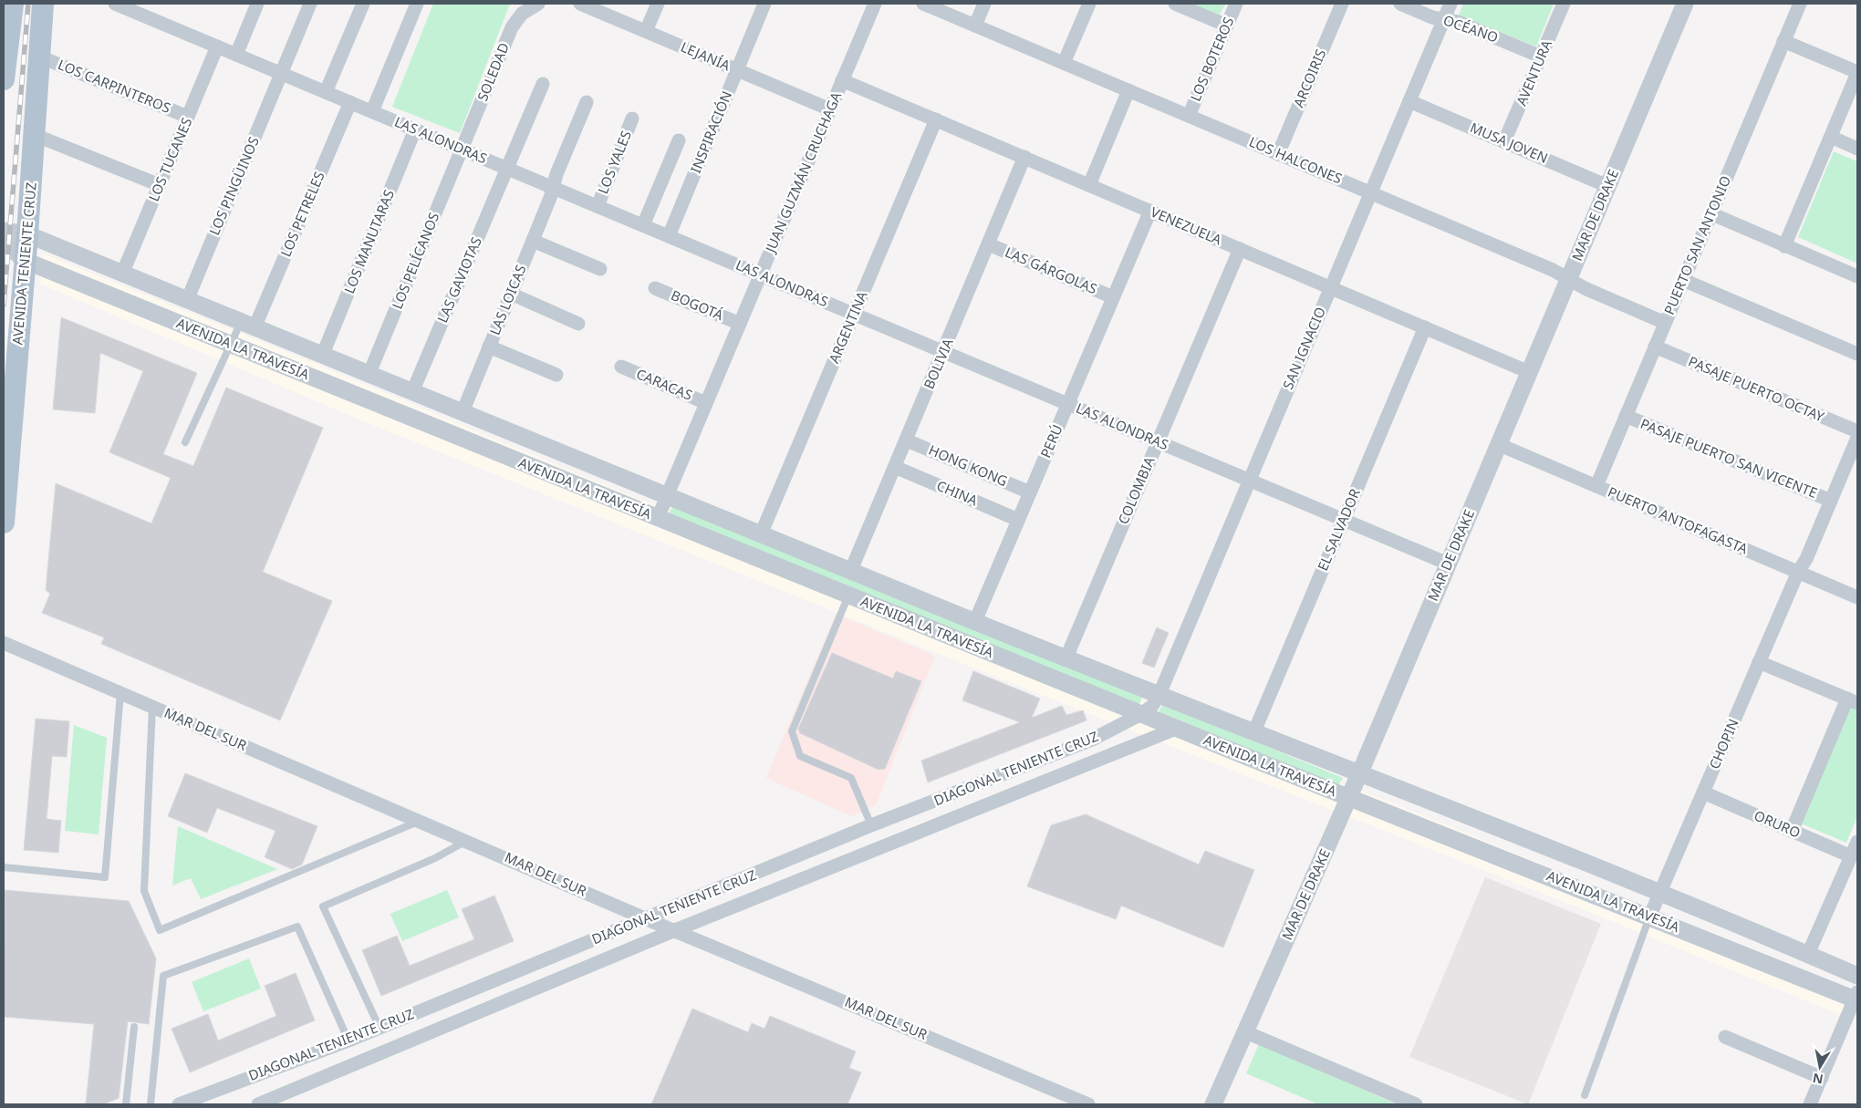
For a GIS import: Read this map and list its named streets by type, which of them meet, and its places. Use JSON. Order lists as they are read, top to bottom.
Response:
{
  "streets": {
    "main road": ["AVENIDA TENIENTE CRUZ"],
    "street": [
      "OCÉANO",
      "LEJANÍA",
      "LOS BOTEROS",
      "SOLEDAD",
      "AVENTURA",
      "ARCOIRIS",
      "LOS CARPINTEROS",
      "INSPIRACIÓN",
      "LAS ALONDRAS",
      "MUSA JOVEN",
      "LOS TUCANES",
      "LOS HALCONES",
      "LOS YALES",
      "JUAN GUZMÁN CRUCHAGA",
      "LOS PINGÜINOS",
      "LOS PETRELES",
      "MAR DE DRAKE",
      "VENEZUELA",
      "LOS MANUTARAS",
      "PUERTO SAN ANTONIO",
      "LOS PELÍCANOS",
      "LAS GÁRGOLAS",
      "LAS GAVIOTAS",
      "LAS LOICAS",
      "BOGOTÁ",
      "ARGENTINA",
      "SAN IGNACIO",
      "AVENIDA LA TRAVESÍA",
      "BOLIVIA",
      "CARACAS",
      "PASAJE PUERTO OCTAY",
      "PERÚ",
      "PASAJE PUERTO SAN VICENTE",
      "HONG KONG",
      "COLOMBIA",
      "CHINA",
      "PUERTO ANTOFAGASTA",
      "EL SALVADOR",
      "MAR DEL SUR",
      "CHOPIN",
      "DIAGONAL TENIENTE CRUZ",
      "ORURO"
    ]
  },
  "crossings": [
    ["OCÉANO", "AVENTURA"],
    ["OCÉANO", "SAN IGNACIO"],
    ["LEJANÍA", "INSPIRACIÓN"],
    ["LEJANÍA", "JUAN GUZMÁN CRUCHAGA"],
    ["LOS BOTEROS", "LOS HALCONES"],
    ["SOLEDAD", "LAS ALONDRAS"],
    ["SOLEDAD", "LOS PELÍCANOS"],
    ["AVENTURA", "MUSA JOVEN"],
    ["ARCOIRIS", "LOS HALCONES"],
    ["LOS CARPINTEROS", "LOS TUCANES"],
    ["LOS CARPINTEROS", "AVENIDA TENIENTE CRUZ"],
    ["INSPIRACIÓN", "LAS ALONDRAS"],
    ["LAS ALONDRAS", "LOS TUCANES"],
    ["LAS ALONDRAS", "LOS YALES"],
    ["LAS ALONDRAS", "JUAN GUZMÁN CRUCHAGA"],
    ["LAS ALONDRAS", "LOS PINGÜINOS"],
    ["LAS ALONDRAS", "LOS PETRELES"],
    ["LAS ALONDRAS", "MAR DE DRAKE"],
    ["LAS ALONDRAS", "LOS MANUTARAS"],
    ["LAS ALONDRAS", "LOS PELÍCANOS"],
    ["LAS ALONDRAS", "LAS GAVIOTAS"],
    ["LAS ALONDRAS", "LAS LOICAS"],
    ["LAS ALONDRAS", "ARGENTINA"],
    ["LAS ALONDRAS", "SAN IGNACIO"],
    ["LAS ALONDRAS", "BOLIVIA"],
    ["LAS ALONDRAS", "PERÚ"],
    ["LAS ALONDRAS", "COLOMBIA"],
    ["LAS ALONDRAS", "EL SALVADOR"],
    ["MUSA JOVEN", "MAR DE DRAKE"],
    ["MUSA JOVEN", "SAN IGNACIO"],
    ["LOS TUCANES", "AVENIDA LA TRAVESÍA"],
    ["LOS HALCONES", "MAR DE DRAKE"],
    ["LOS HALCONES", "PUERTO SAN ANTONIO"],
    ["LOS HALCONES", "SAN IGNACIO"],
    ["JUAN GUZMÁN CRUCHAGA", "VENEZUELA"],
    ["JUAN GUZMÁN CRUCHAGA", "BOGOTÁ"],
    ["JUAN GUZMÁN CRUCHAGA", "AVENIDA LA TRAVESÍA"],
    ["JUAN GUZMÁN CRUCHAGA", "CARACAS"],
    ["LOS PINGÜINOS", "AVENIDA LA TRAVESÍA"],
    ["LOS PETRELES", "AVENIDA LA TRAVESÍA"],
    ["MAR DE DRAKE", "VENEZUELA"],
    ["MAR DE DRAKE", "AVENIDA LA TRAVESÍA"],
    ["MAR DE DRAKE", "PUERTO ANTOFAGASTA"],
    ["VENEZUELA", "ARGENTINA"],
    ["VENEZUELA", "SAN IGNACIO"],
    ["VENEZUELA", "BOLIVIA"],
    ["VENEZUELA", "PERÚ"],
    ["VENEZUELA", "COLOMBIA"],
    ["VENEZUELA", "EL SALVADOR"],
    ["LOS MANUTARAS", "AVENIDA LA TRAVESÍA"],
    ["PUERTO SAN ANTONIO", "PASAJE PUERTO OCTAY"],
    ["PUERTO SAN ANTONIO", "PASAJE PUERTO SAN VICENTE"],
    ["PUERTO SAN ANTONIO", "PUERTO ANTOFAGASTA"],
    ["LOS PELÍCANOS", "AVENIDA LA TRAVESÍA"],
    ["AVENIDA TENIENTE CRUZ", "AVENIDA LA TRAVESÍA"],
    ["LAS GÁRGOLAS", "BOLIVIA"],
    ["LAS GÁRGOLAS", "PERÚ"],
    ["LAS GAVIOTAS", "AVENIDA LA TRAVESÍA"],
    ["LAS LOICAS", "AVENIDA LA TRAVESÍA"],
    ["ARGENTINA", "AVENIDA LA TRAVESÍA"],
    ["SAN IGNACIO", "AVENIDA LA TRAVESÍA"],
    ["SAN IGNACIO", "DIAGONAL TENIENTE CRUZ"],
    ["AVENIDA LA TRAVESÍA", "BOLIVIA"],
    ["AVENIDA LA TRAVESÍA", "PERÚ"],
    ["AVENIDA LA TRAVESÍA", "COLOMBIA"],
    ["AVENIDA LA TRAVESÍA", "EL SALVADOR"],
    ["AVENIDA LA TRAVESÍA", "CHOPIN"],
    ["AVENIDA LA TRAVESÍA", "DIAGONAL TENIENTE CRUZ"],
    ["BOLIVIA", "HONG KONG"],
    ["BOLIVIA", "CHINA"],
    ["PERÚ", "HONG KONG"],
    ["PERÚ", "CHINA"],
    ["PASAJE PUERTO SAN VICENTE", "CHOPIN"],
    ["PUERTO ANTOFAGASTA", "CHOPIN"],
    ["MAR DEL SUR", "DIAGONAL TENIENTE CRUZ"],
    ["CHOPIN", "ORURO"]
  ],
  "north": "bottom"
}
